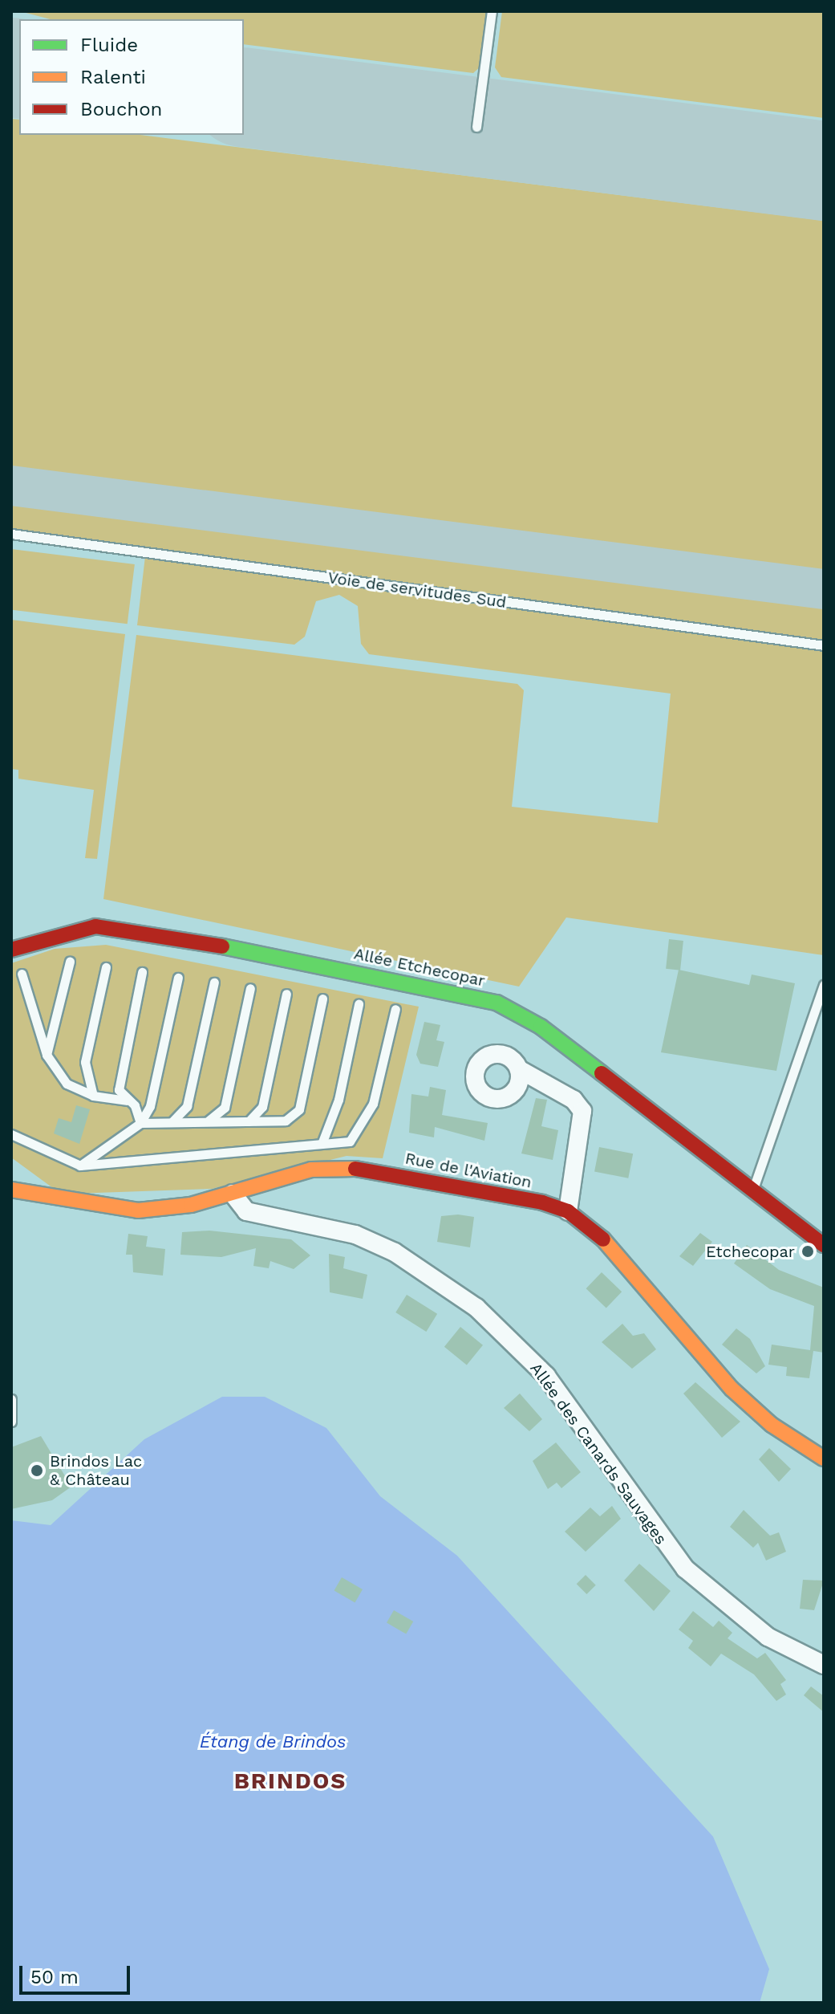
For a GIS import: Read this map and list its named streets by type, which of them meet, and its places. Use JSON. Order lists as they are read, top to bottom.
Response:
{
  "streets": {
    "street": ["Allée Etchecopar", "Rue de l'Aviation", "Allée des Canards Sauvages"],
    "lane": ["Voie de servitudes Sud"]
  },
  "crossings": [
    ["Rue de l'Aviation", "Allée des Canards Sauvages"]
  ],
  "districts": ["BRINDOS"],
  "water": ["Étang de Brindos"],
  "places": ["Etchecopar", "Brindos Lac & Château"],
  "legend": ["Fluide", "Ralenti", "Bouchon"],
  "scale_bar": "50 m"
}
